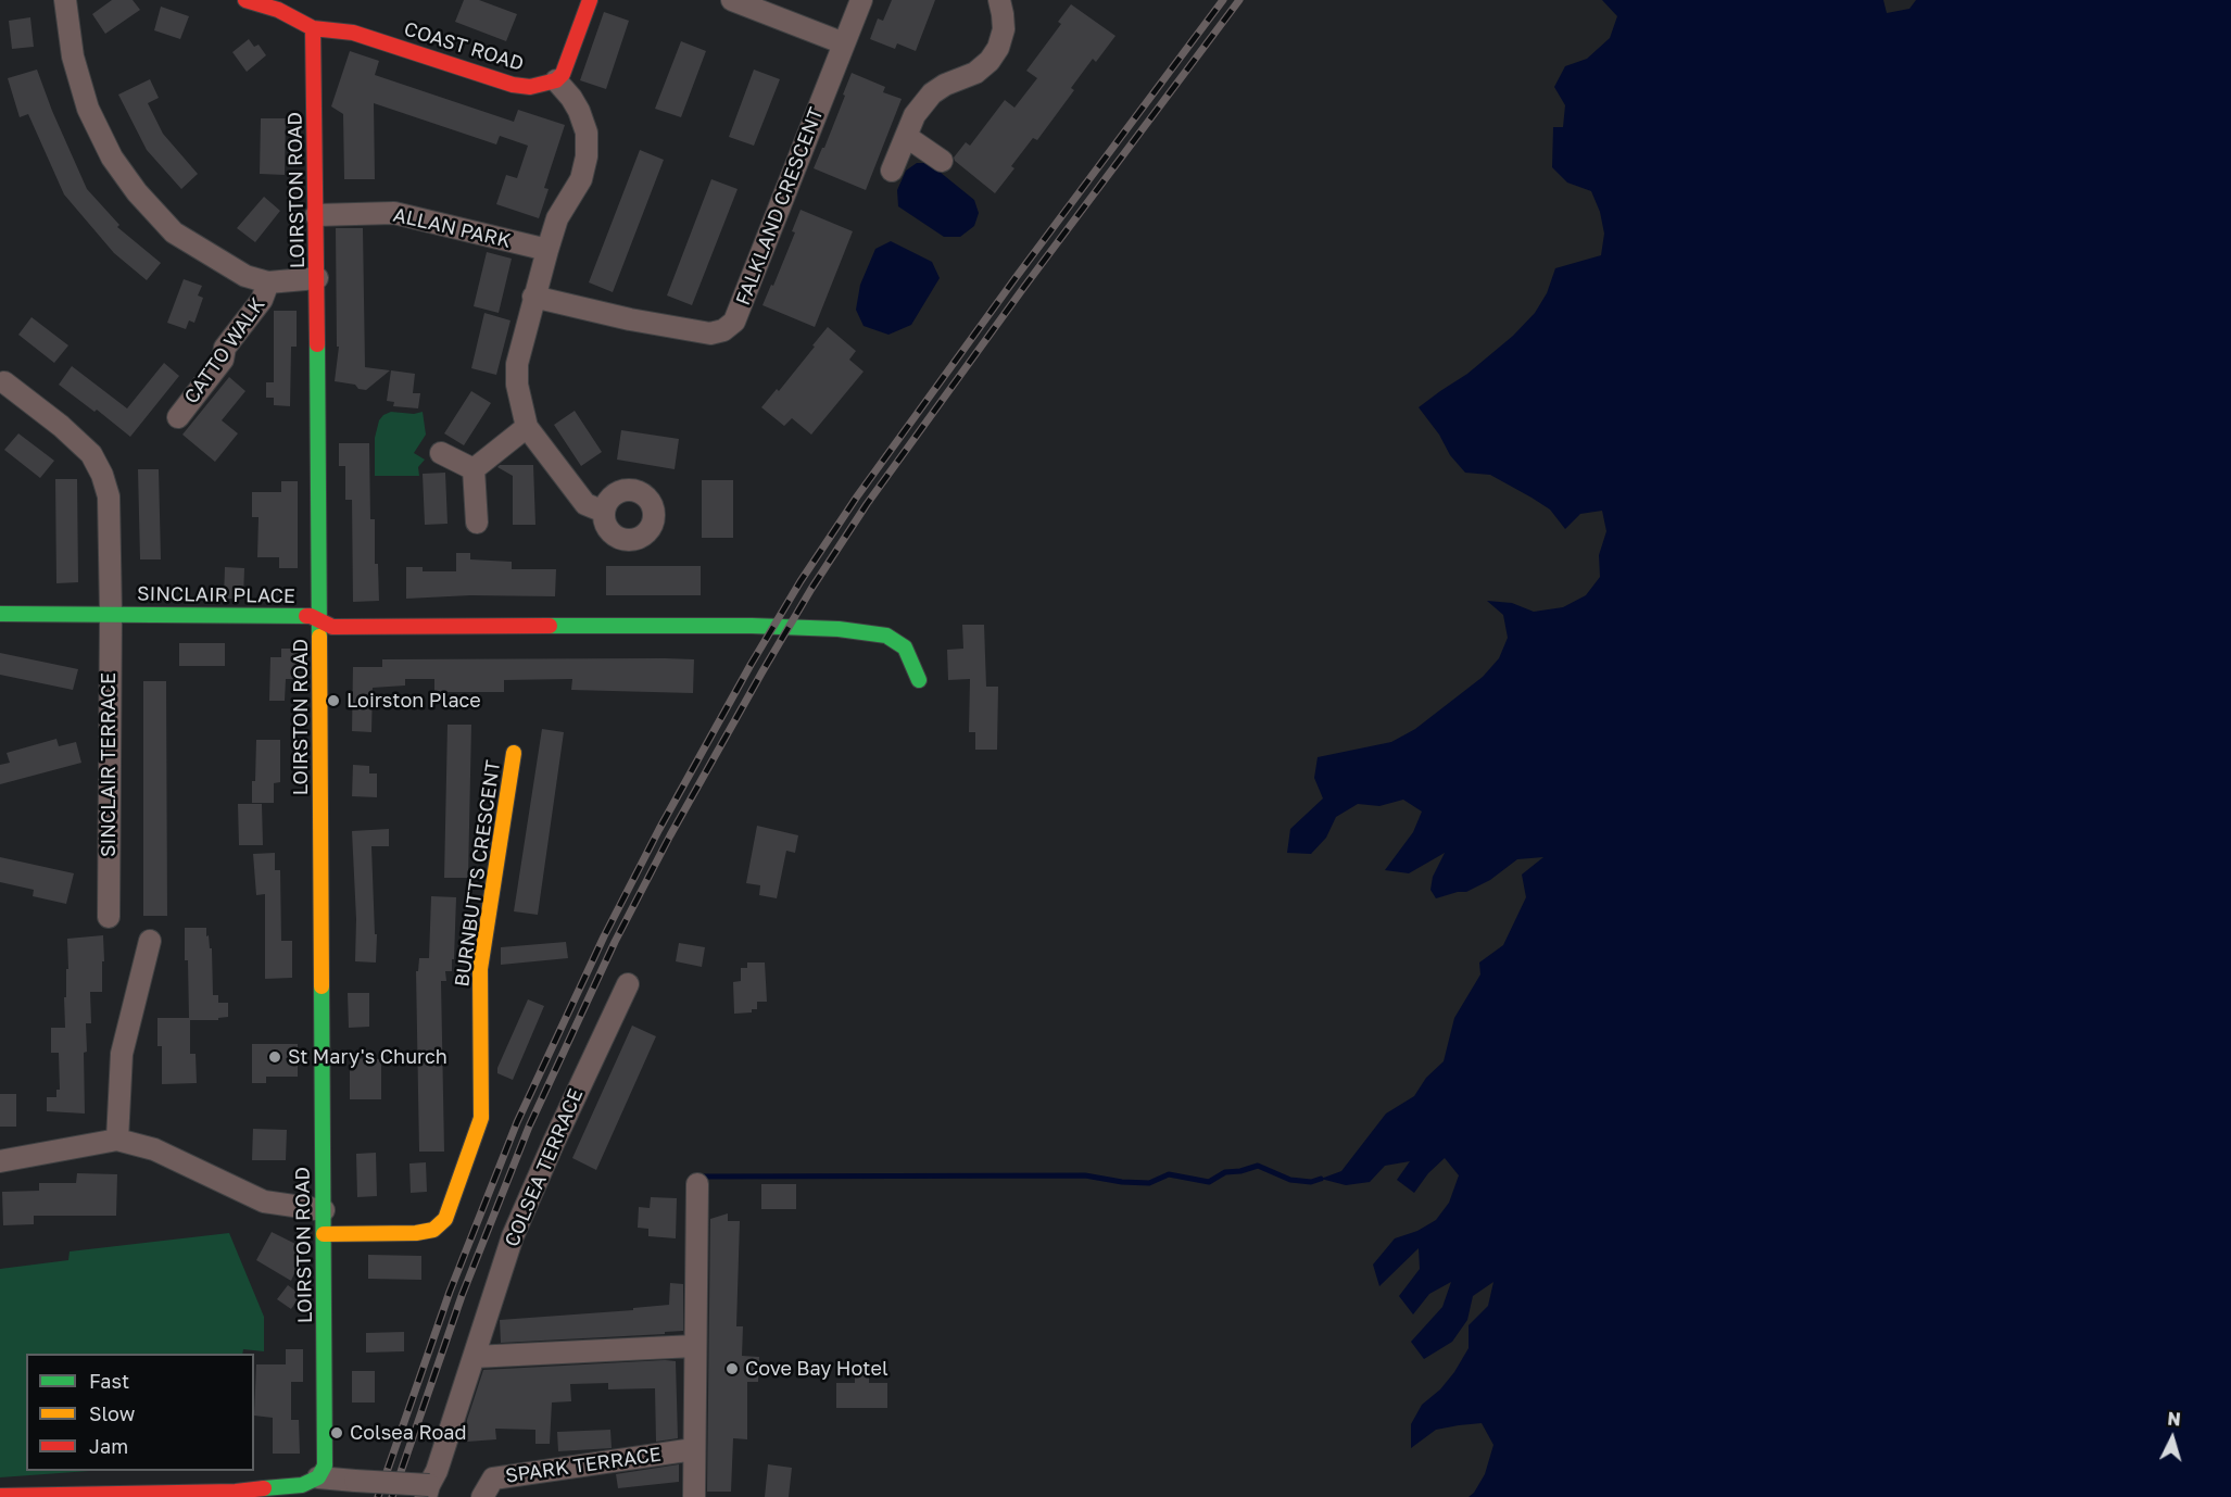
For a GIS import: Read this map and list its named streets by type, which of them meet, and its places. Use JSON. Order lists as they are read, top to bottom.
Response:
{
  "streets": {
    "street": [
      "COAST ROAD",
      "LOIRSTON ROAD",
      "FALKLAND CRESCENT",
      "ALLAN PARK",
      "CATTO WALK",
      "SINCLAIR PLACE",
      "SINCLAIR TERRACE",
      "BURNBUTTS CRESCENT",
      "COLSEA TERRACE",
      "SPARK TERRACE"
    ]
  },
  "crossings": [
    ["COAST ROAD", "LOIRSTON ROAD"],
    ["LOIRSTON ROAD", "ALLAN PARK"],
    ["LOIRSTON ROAD", "SINCLAIR PLACE"],
    ["LOIRSTON ROAD", "BURNBUTTS CRESCENT"],
    ["SINCLAIR PLACE", "SINCLAIR TERRACE"]
  ],
  "places": [
    "Loirston Place",
    "St Mary's Church",
    "Cove Bay Hotel",
    "Colsea Road"
  ],
  "legend": ["Fast", "Slow", "Jam"],
  "north": "top"
}
